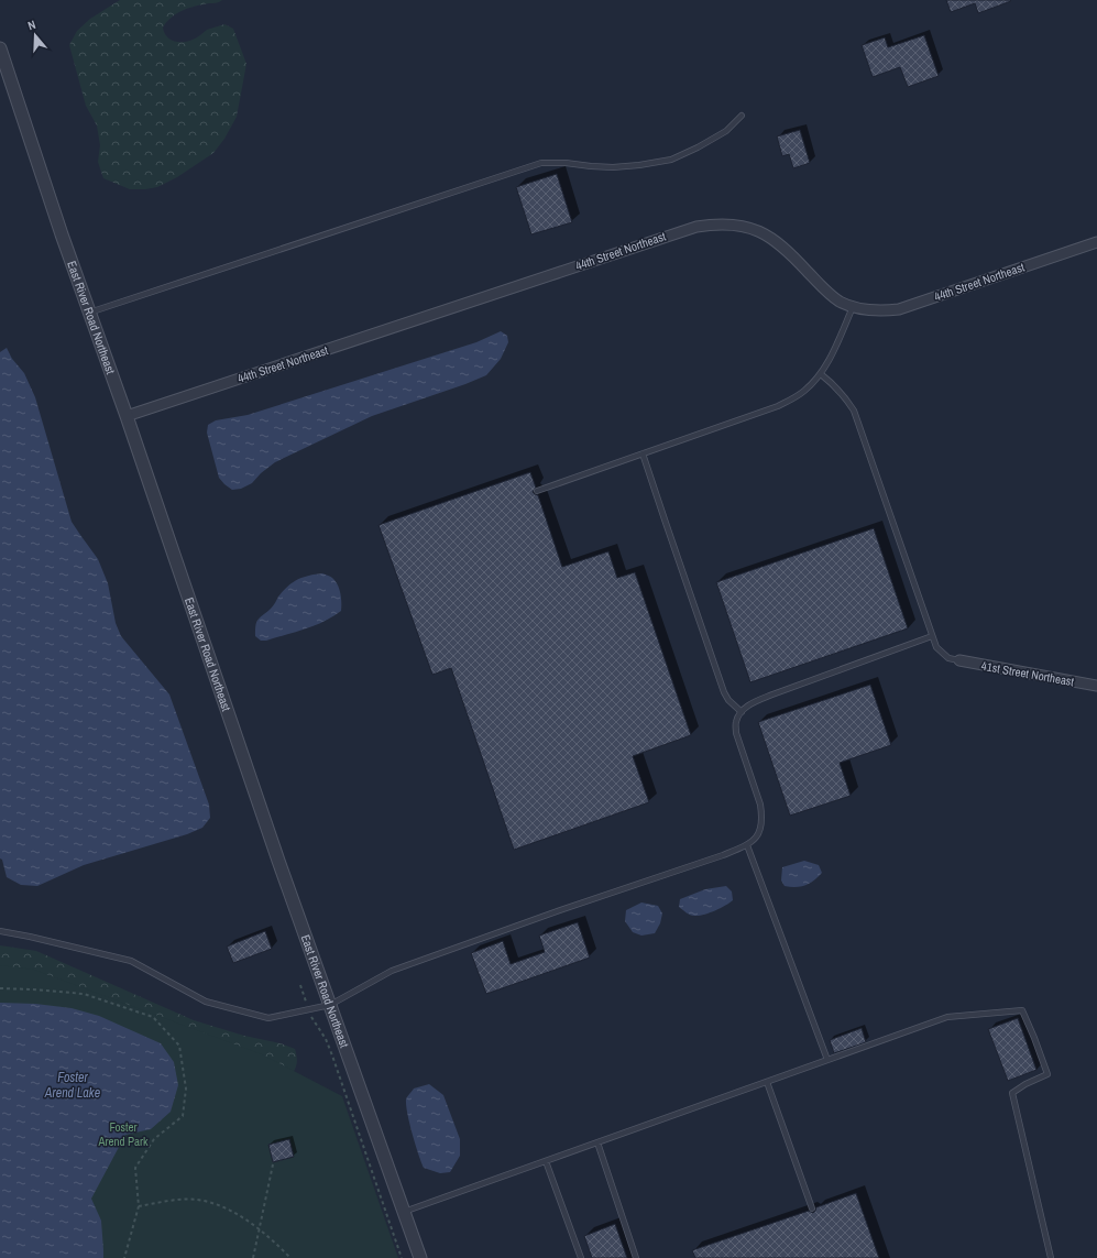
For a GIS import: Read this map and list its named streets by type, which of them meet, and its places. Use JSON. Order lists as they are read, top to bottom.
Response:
{
  "streets": {
    "street": ["44th Street Northeast", "East River Road Northeast", "41st Street Northeast"]
  },
  "crossings": [
    ["44th Street Northeast", "East River Road Northeast"]
  ],
  "water": ["Foster Arend Lake"],
  "parks": ["Foster Arend Park"],
  "north": "top"
}
